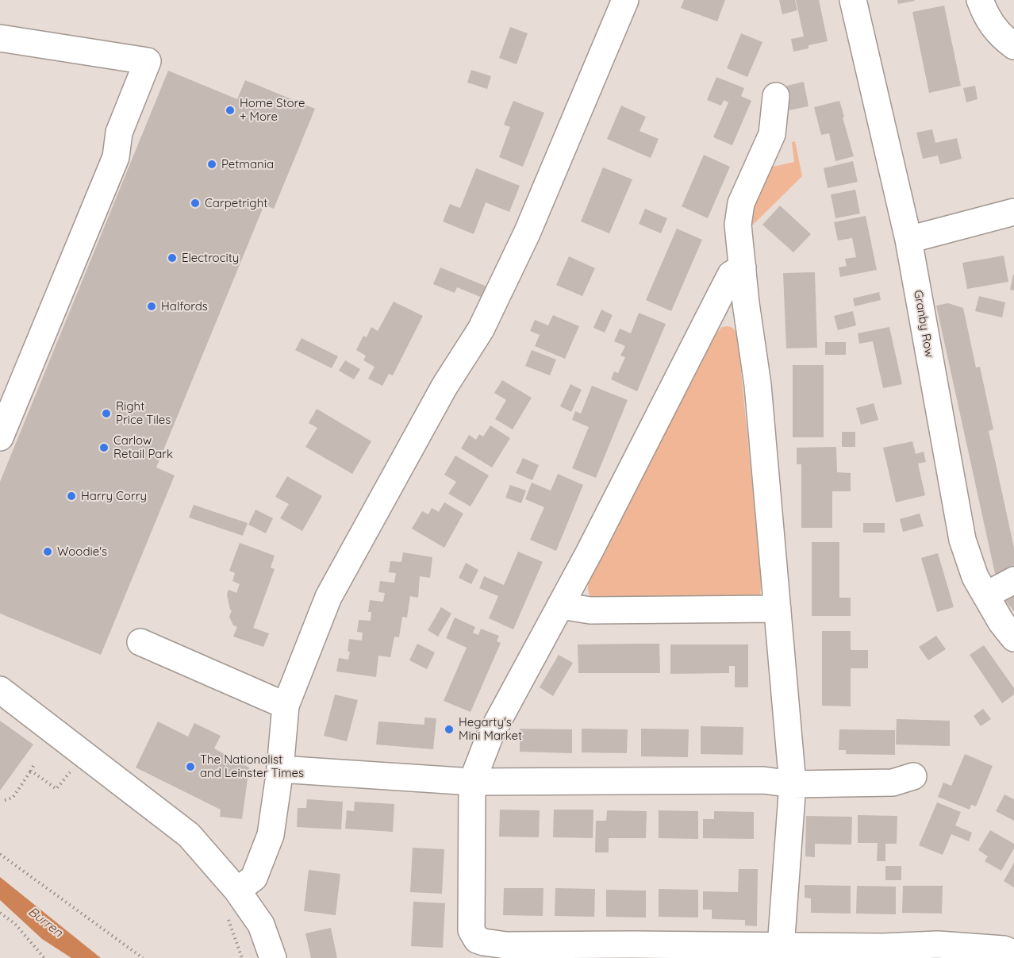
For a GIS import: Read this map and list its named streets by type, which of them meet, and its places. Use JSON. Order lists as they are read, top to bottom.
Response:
{
  "streets": {
    "street": ["Granby Row"]
  },
  "water": ["Burren"],
  "places": [
    "Home Store + More",
    "Petmania",
    "Carpetright",
    "Electrocity",
    "Halfords",
    "Right Price Tiles",
    "Carlow Retail Park",
    "Harry Corry",
    "Woodie's",
    "Hegarty's Mini Market",
    "The Nationalist and Leinster Times"
  ]
}
